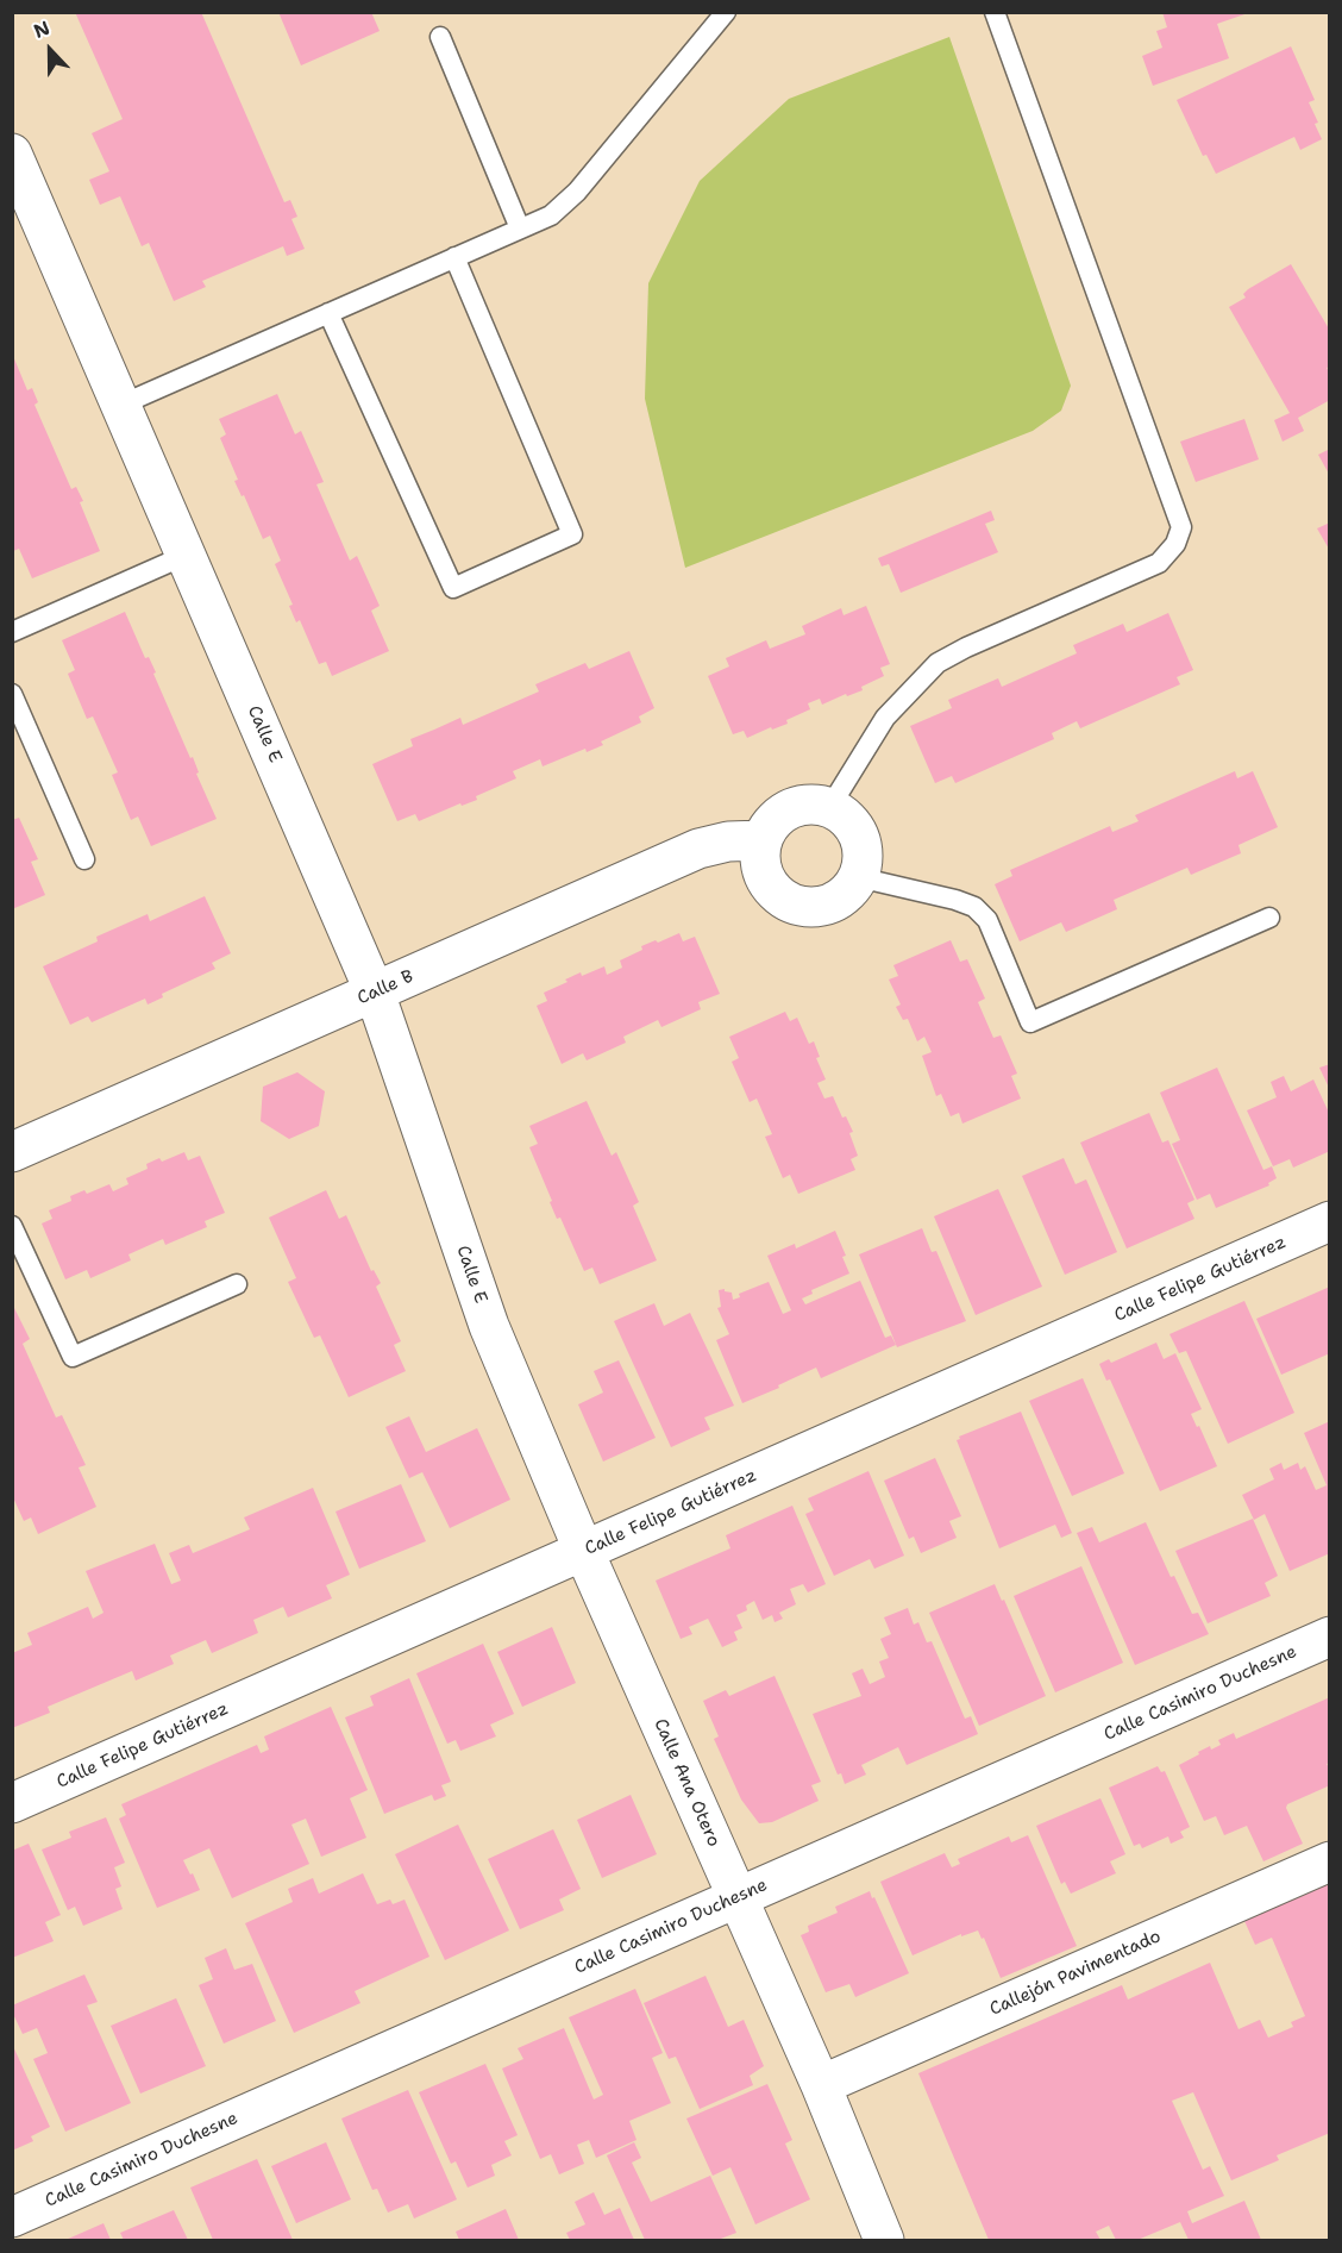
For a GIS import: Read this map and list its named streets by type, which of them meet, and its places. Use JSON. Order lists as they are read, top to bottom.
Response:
{
  "streets": {
    "street": [
      "Calle E",
      "Calle B",
      "Calle Felipe Gutiérrez",
      "Calle Casimiro Duchesne",
      "Calle Ana Otero",
      "Callejón Pavimentado"
    ]
  },
  "crossings": [
    ["Calle E", "Calle B"],
    ["Calle E", "Calle Ana Otero"],
    ["Calle Felipe Gutiérrez", "Calle Ana Otero"],
    ["Calle Casimiro Duchesne", "Calle Ana Otero"],
    ["Calle Ana Otero", "Callejón Pavimentado"]
  ],
  "north": "top"
}
